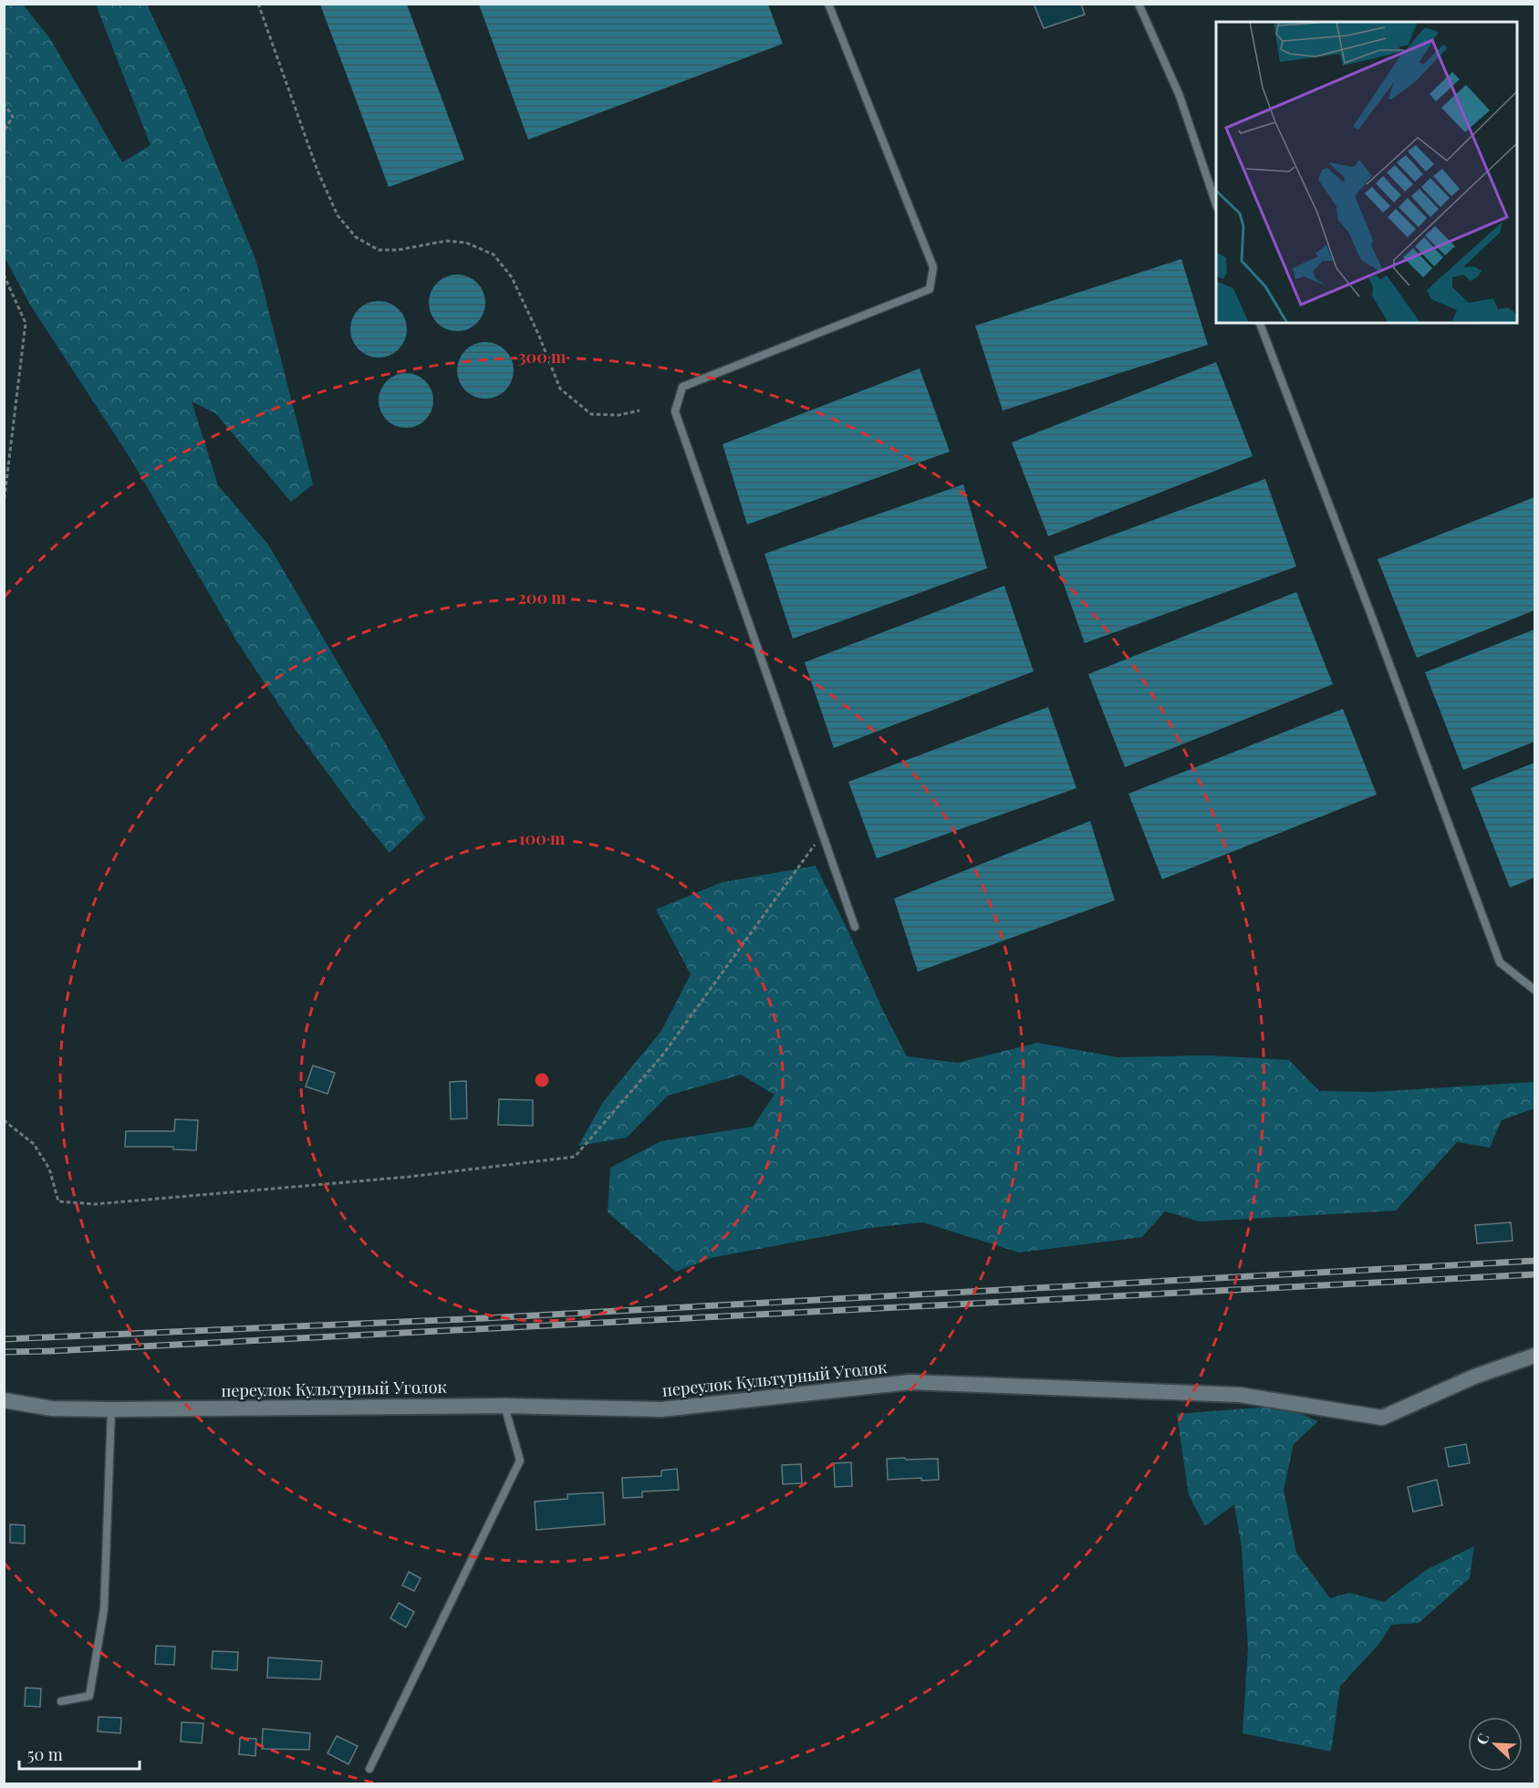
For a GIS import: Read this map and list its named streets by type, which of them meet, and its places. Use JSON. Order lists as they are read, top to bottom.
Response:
{
  "streets": {
    "street": ["переулок Культурный Уголок"]
  },
  "scale_bar": "50 m",
  "north": "top left",
  "rings": ["300 m", "200 m", "100 m"]
}
